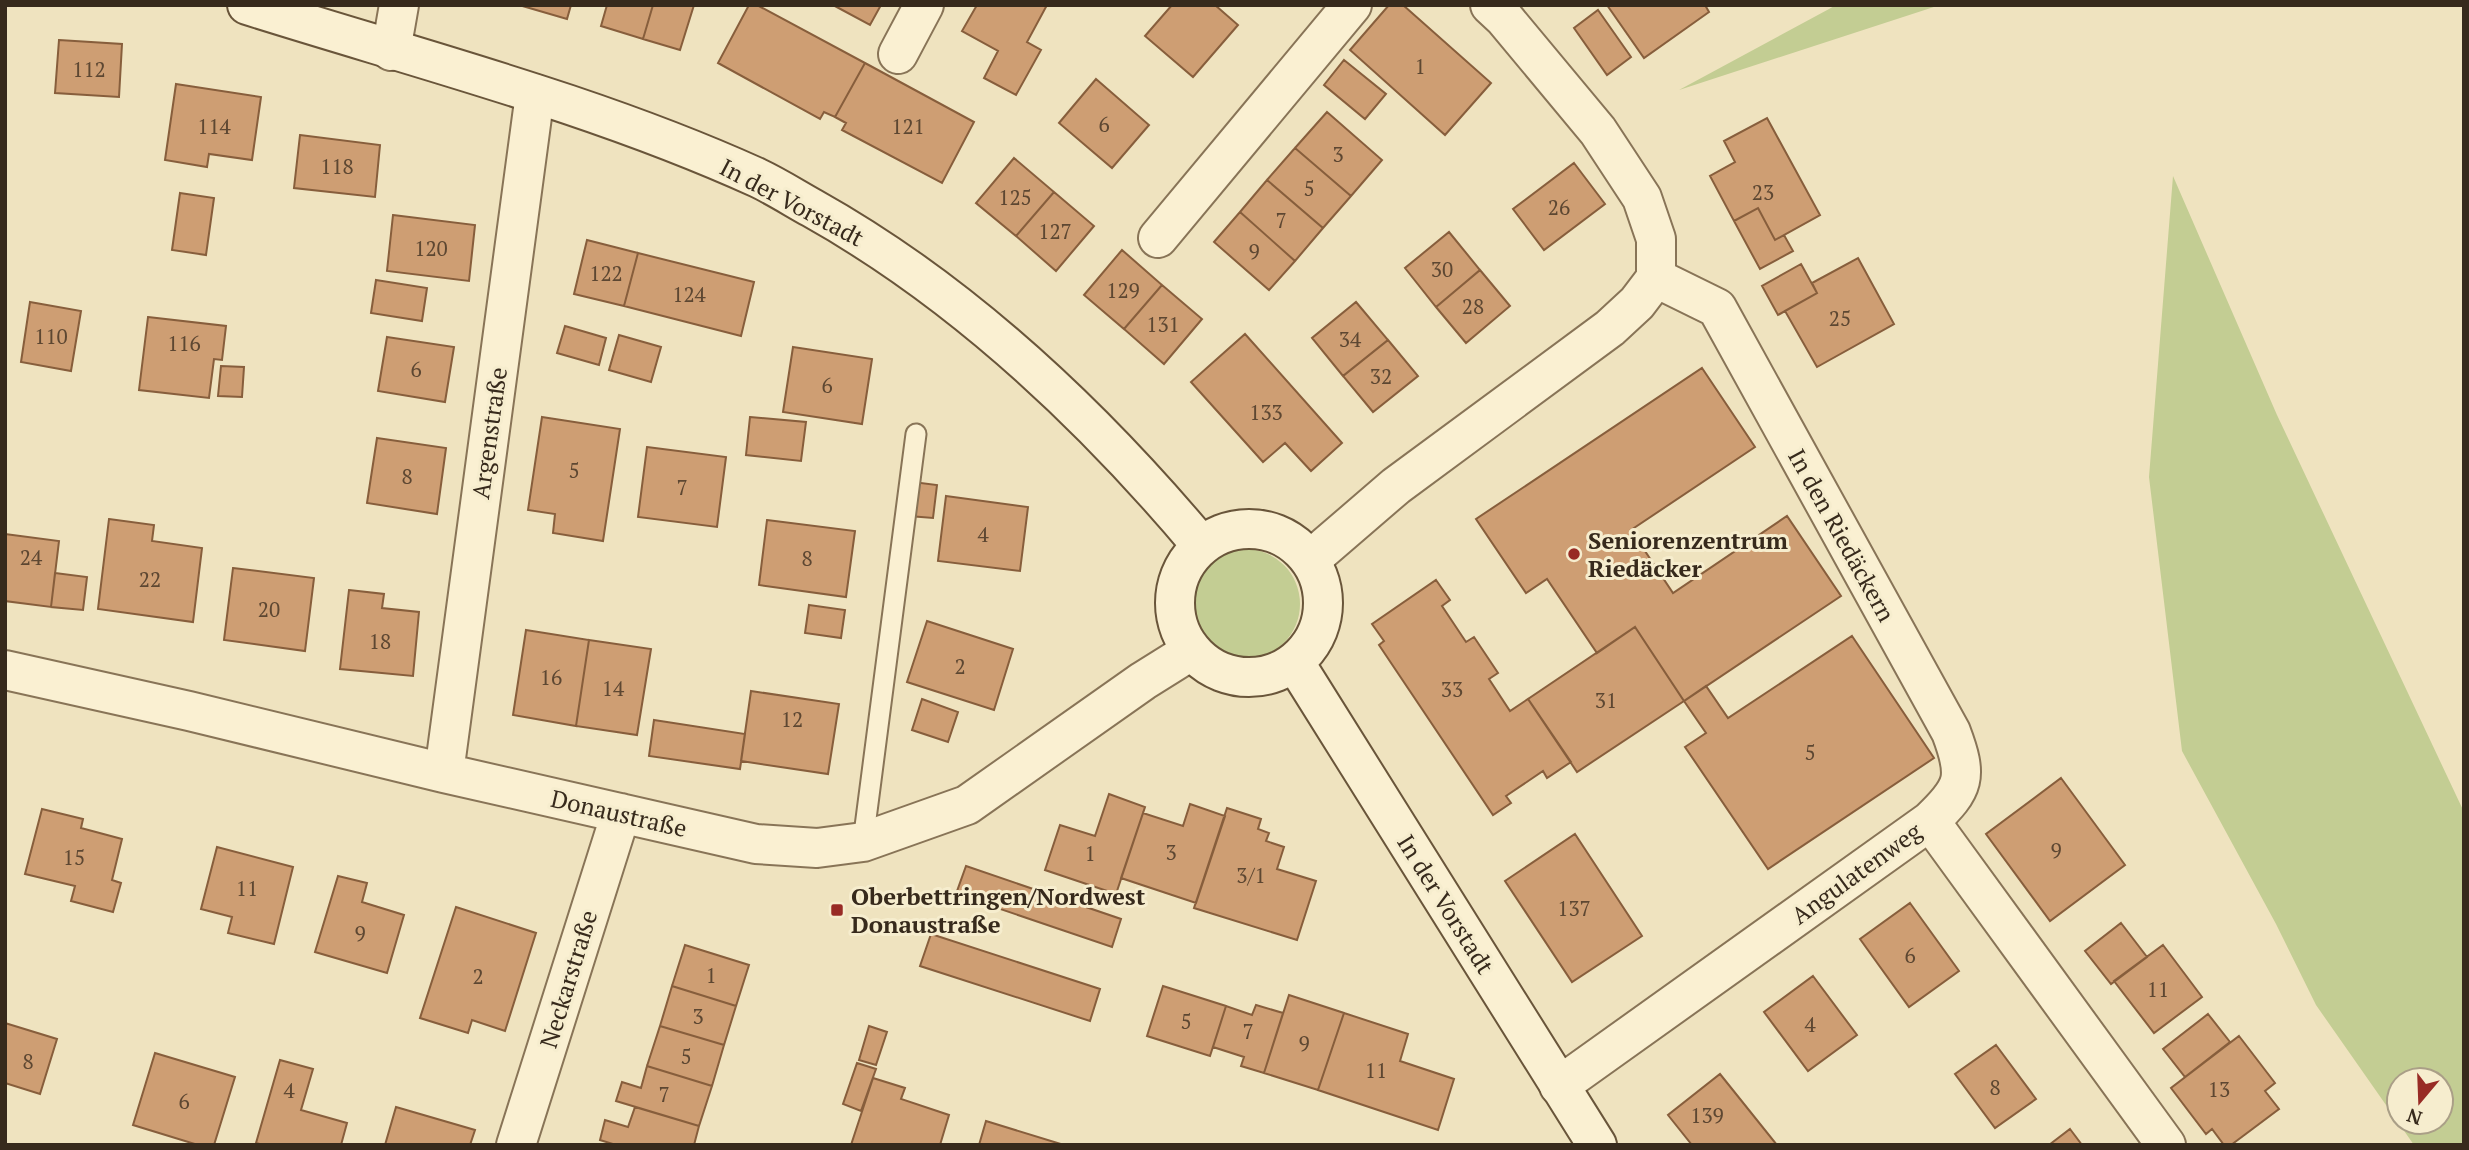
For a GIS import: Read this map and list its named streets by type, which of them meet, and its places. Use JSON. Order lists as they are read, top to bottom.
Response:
{
  "streets": {
    "street": [
      "In der Vorstadt",
      "Argenstraße",
      "In den Riedäckern",
      "Donaustraße",
      "Angulatenweg",
      "Neckarstraße"
    ]
  },
  "crossings": [
    ["In der Vorstadt", "Argenstraße"],
    ["In der Vorstadt", "Donaustraße"],
    ["In der Vorstadt", "Angulatenweg"],
    ["Argenstraße", "Donaustraße"],
    ["In den Riedäckern", "Angulatenweg"],
    ["Donaustraße", "Neckarstraße"]
  ],
  "places": {
    "other": ["Seniorenzentrum Riedäcker"],
    "transit": ["Oberbettringen/Nordwest Donaustraße"]
  },
  "house_numbers": [
    "1",
    "112",
    "6",
    "114",
    "121",
    "3",
    "118",
    "5",
    "23",
    "125",
    "26",
    "7",
    "127",
    "120",
    "9",
    "30",
    "122",
    "129",
    "124",
    "28",
    "25",
    "131",
    "110",
    "34",
    "116",
    "6",
    "32",
    "6",
    "133",
    "5",
    "8",
    "7",
    "4",
    "24",
    "8",
    "22",
    "20",
    "18",
    "2",
    "16",
    "14",
    "33",
    "31",
    "12",
    "5",
    "9",
    "3",
    "1",
    "15",
    "3/1",
    "11",
    "137",
    "9",
    "6",
    "1",
    "2",
    "11",
    "3",
    "5",
    "4",
    "7",
    "9",
    "5",
    "8",
    "11",
    "8",
    "13",
    "4",
    "7",
    "6",
    "139"
  ],
  "north": "bottom"
}
